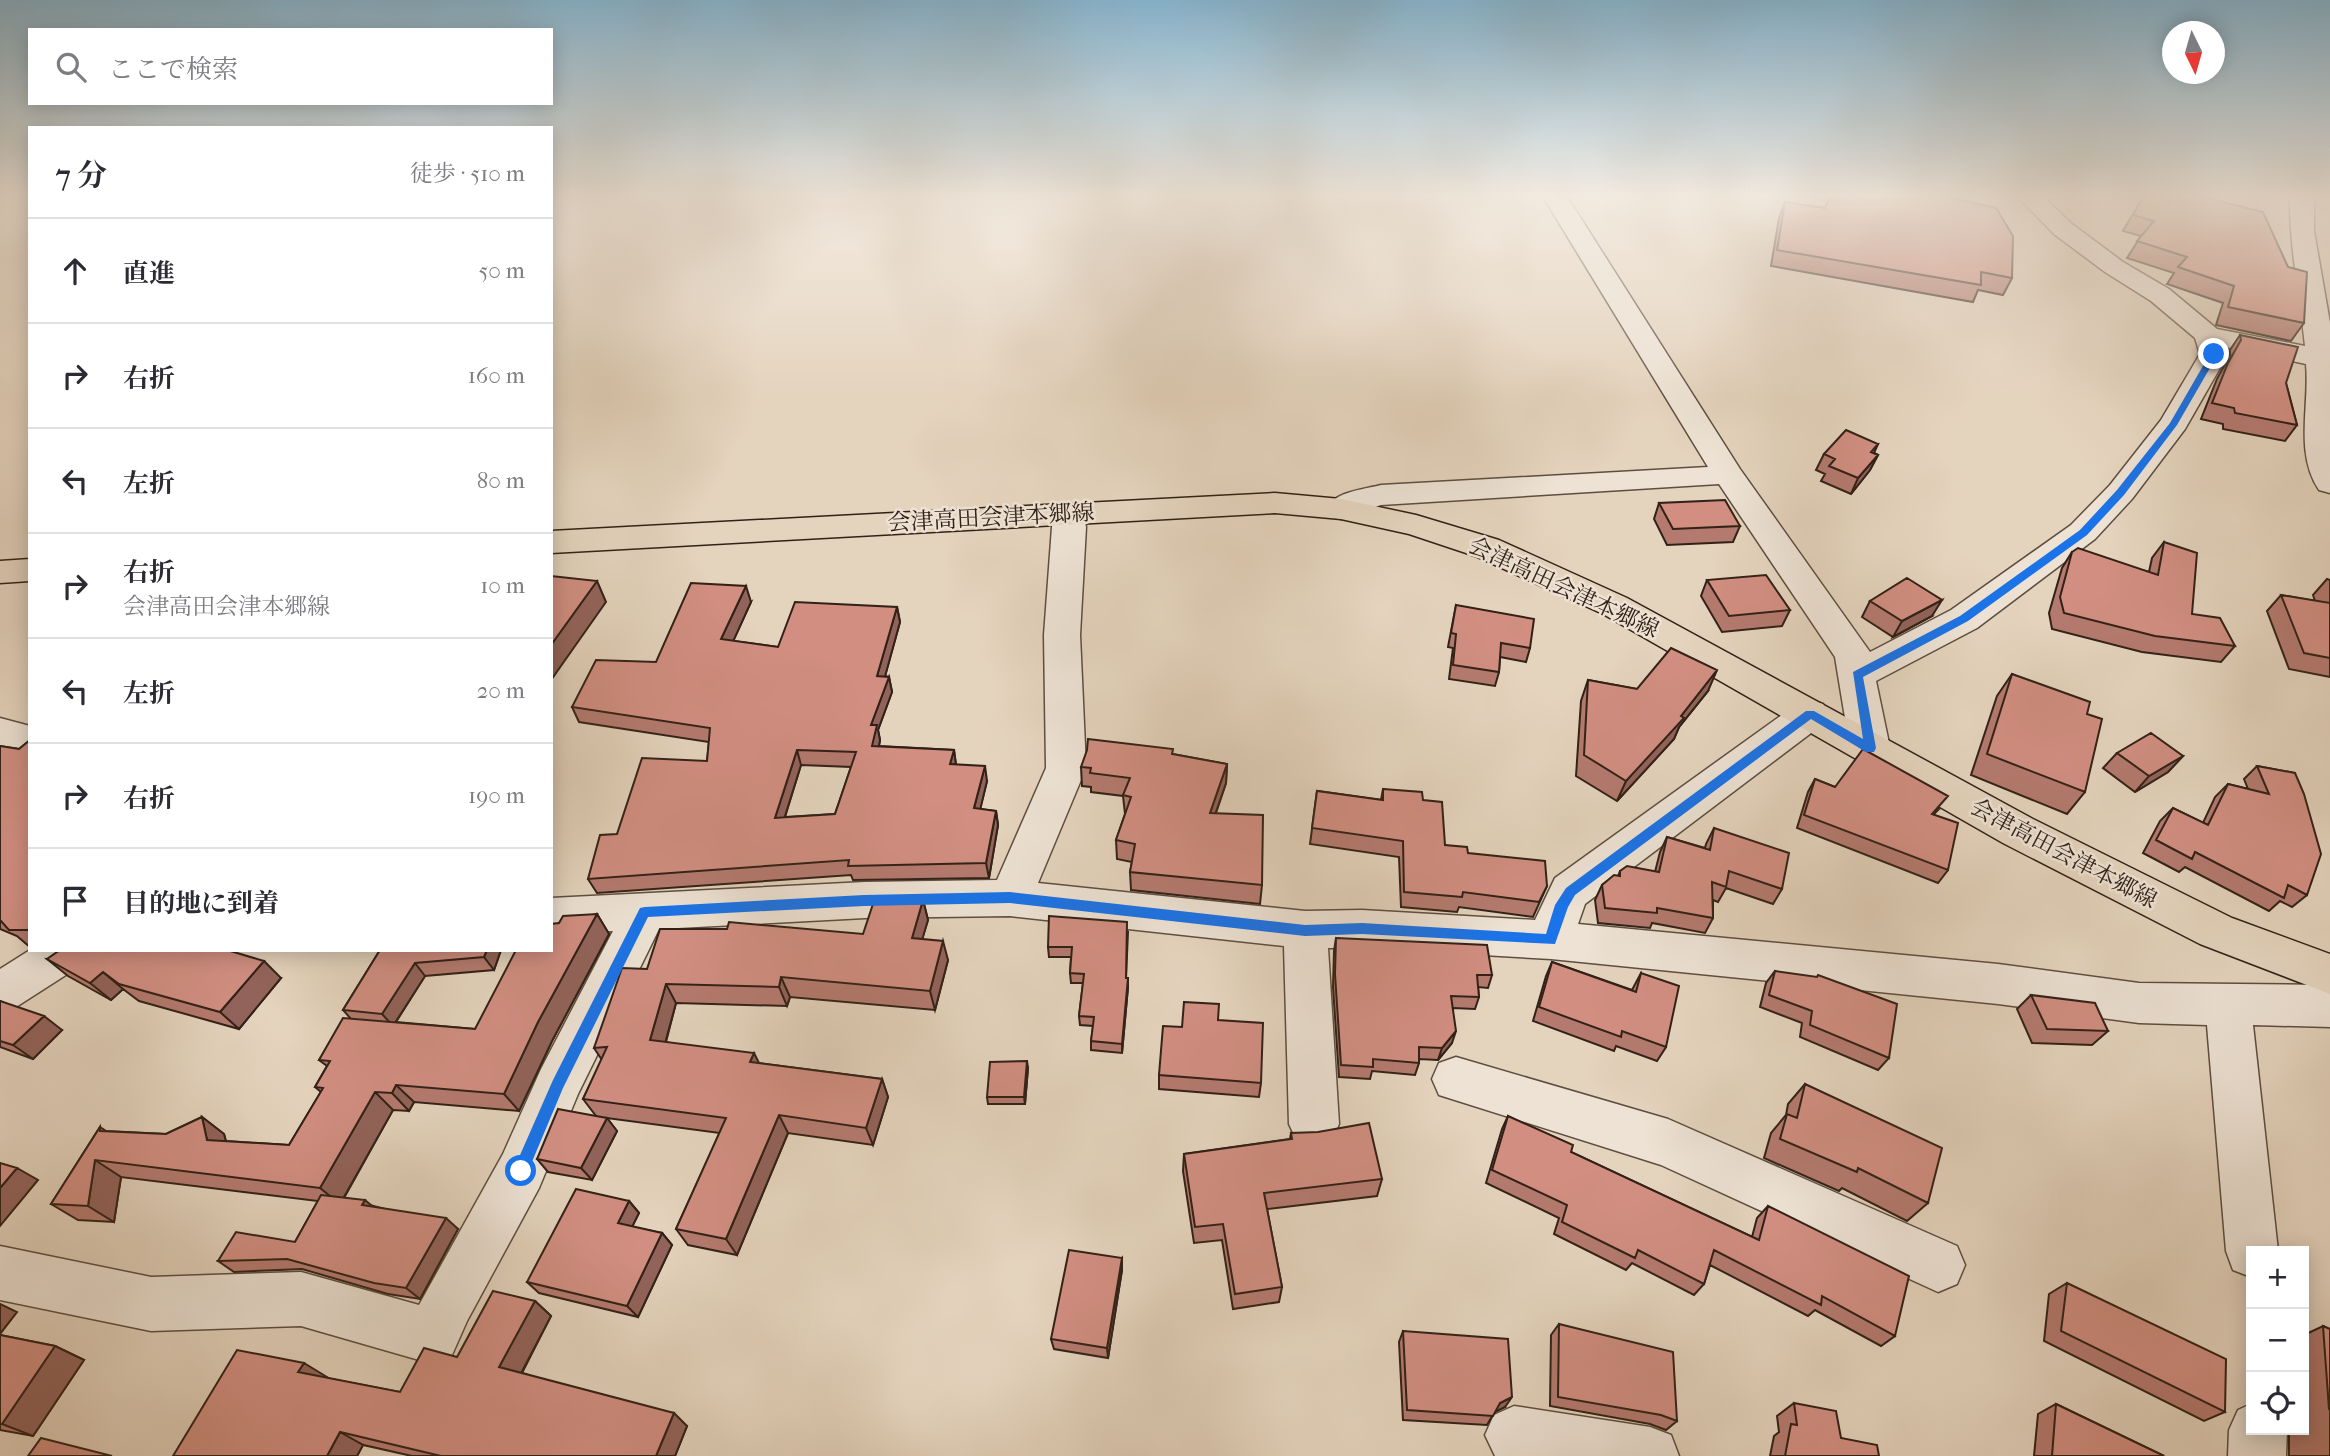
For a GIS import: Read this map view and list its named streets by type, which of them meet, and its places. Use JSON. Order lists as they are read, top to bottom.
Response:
{
  "streets": {
    "main road": ["会津高田会津本郷線"]
  },
  "north": "bottom",
  "page": {
    "search": "ここで検索",
    "heading": ["7 分", "徒歩 · 510 m"],
    "list": [
      ["直進", "50 m"],
      ["右折", "160 m"],
      ["左折", "80 m"],
      ["右折", "会津高田会津本郷線", "10 m"],
      ["左折", "20 m"],
      ["右折", "190 m"],
      "目的地に到着"
    ],
    "map_buttons": ["+", "−"]
  }
}
